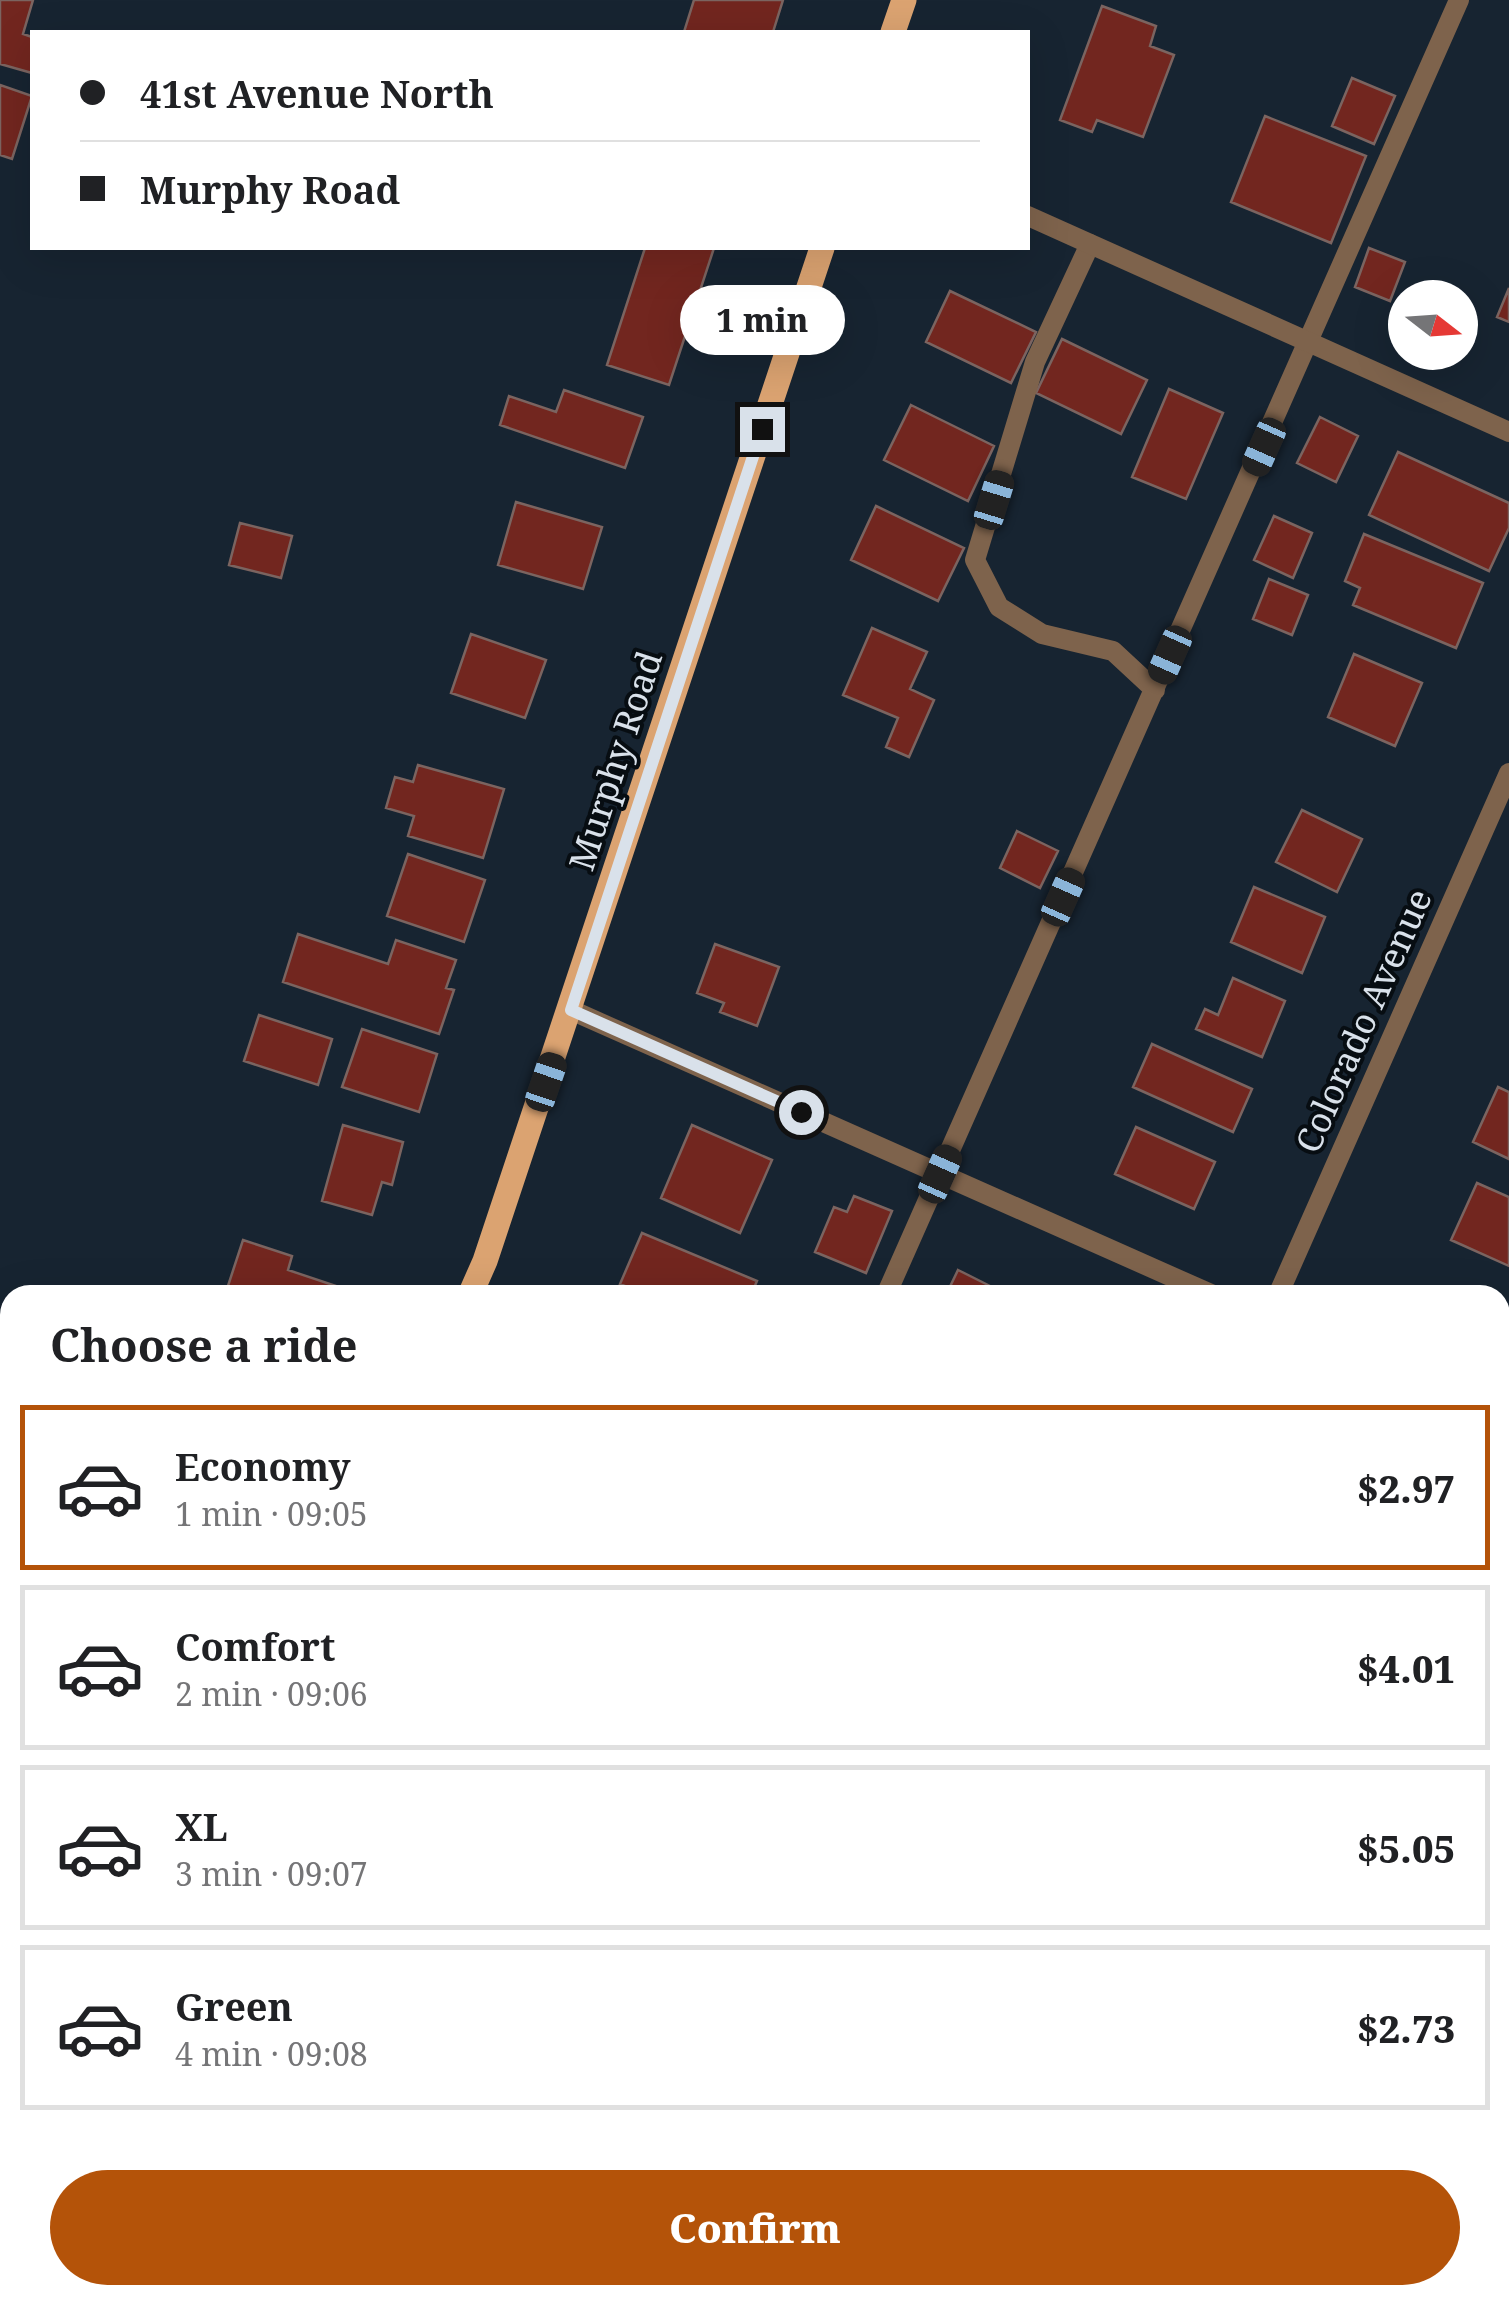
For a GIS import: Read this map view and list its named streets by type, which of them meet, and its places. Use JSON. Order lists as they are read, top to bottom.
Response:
{
  "streets": {
    "main road": ["Murphy Road"],
    "street": ["Colorado Avenue"]
  },
  "north": "right",
  "page": {
    "banner": ["41st Avenue North", "Murphy Road"],
    "bubble": "1 min",
    "heading": "Choose a ride",
    "list": [
      {
        "name": "Economy",
        "note": "1 min · 09:05",
        "value": "$2.97"
      },
      {
        "name": "Comfort",
        "note": "2 min · 09:06",
        "value": "$4.01"
      },
      {
        "name": "XL",
        "note": "3 min · 09:07",
        "value": "$5.05"
      },
      {
        "name": "Green",
        "note": "4 min · 09:08",
        "value": "$2.73"
      }
    ],
    "buttons": "Confirm"
  }
}
